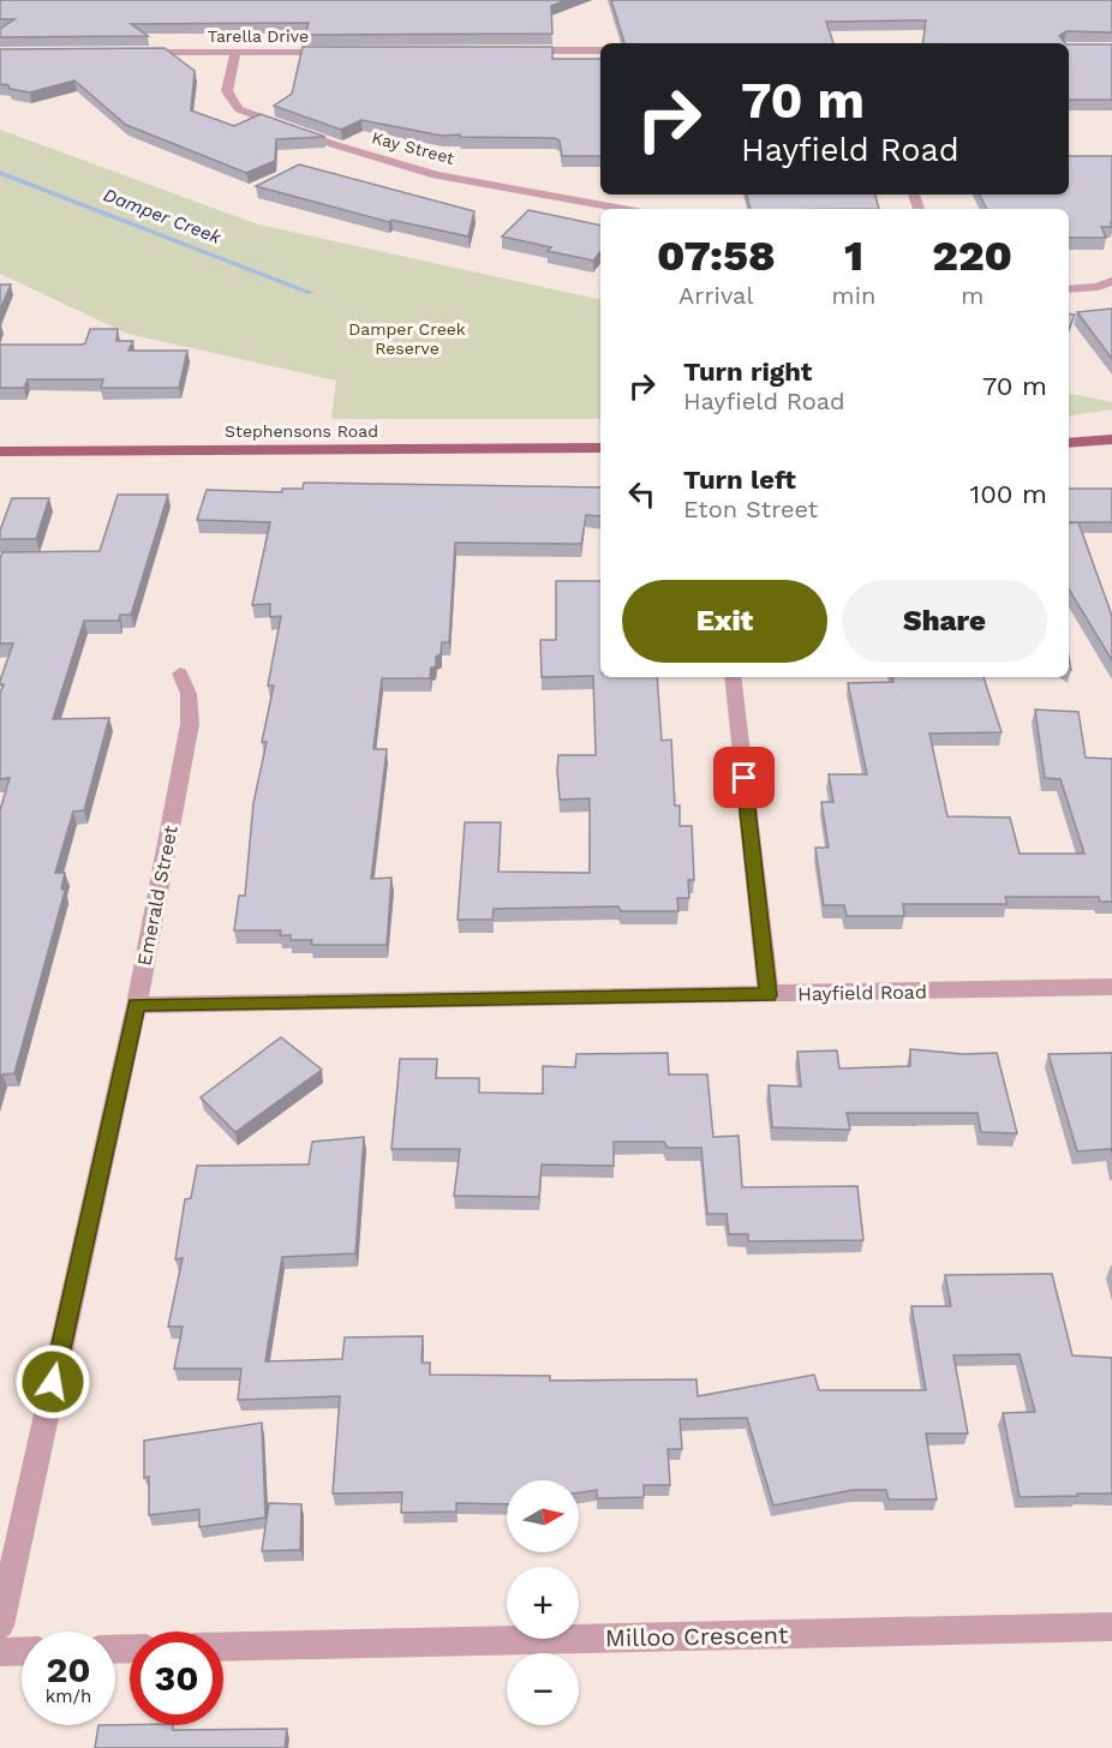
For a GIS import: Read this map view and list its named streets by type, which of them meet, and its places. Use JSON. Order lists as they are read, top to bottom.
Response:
{
  "streets": {
    "main road": ["Stephensons Road"],
    "street": [
      "Tarella Drive",
      "Kay Street",
      "Emerald Street",
      "Hayfield Road",
      "Milloo Crescent"
    ]
  },
  "crossings": [
    ["Tarella Drive", "Kay Street"],
    ["Emerald Street", "Hayfield Road"]
  ],
  "water": ["Damper Creek"],
  "parks": ["Damper Creek Reserve"],
  "north": "right",
  "page": {
    "turn": ["70 m", "Hayfield Road"],
    "eta": [
      "07:58",
      "Arrival",
      "1",
      "min",
      "220",
      "m"
    ],
    "list": [
      {
        "name": "Turn right",
        "note": "Hayfield Road",
        "value": "70 m"
      },
      {
        "name": "Turn left",
        "note": "Eton Street",
        "value": "100 m"
      }
    ],
    "buttons": ["Exit", "Share"],
    "map_buttons": ["+", "−"],
    "speed": "20 km/h",
    "limit": "30"
  }
}
